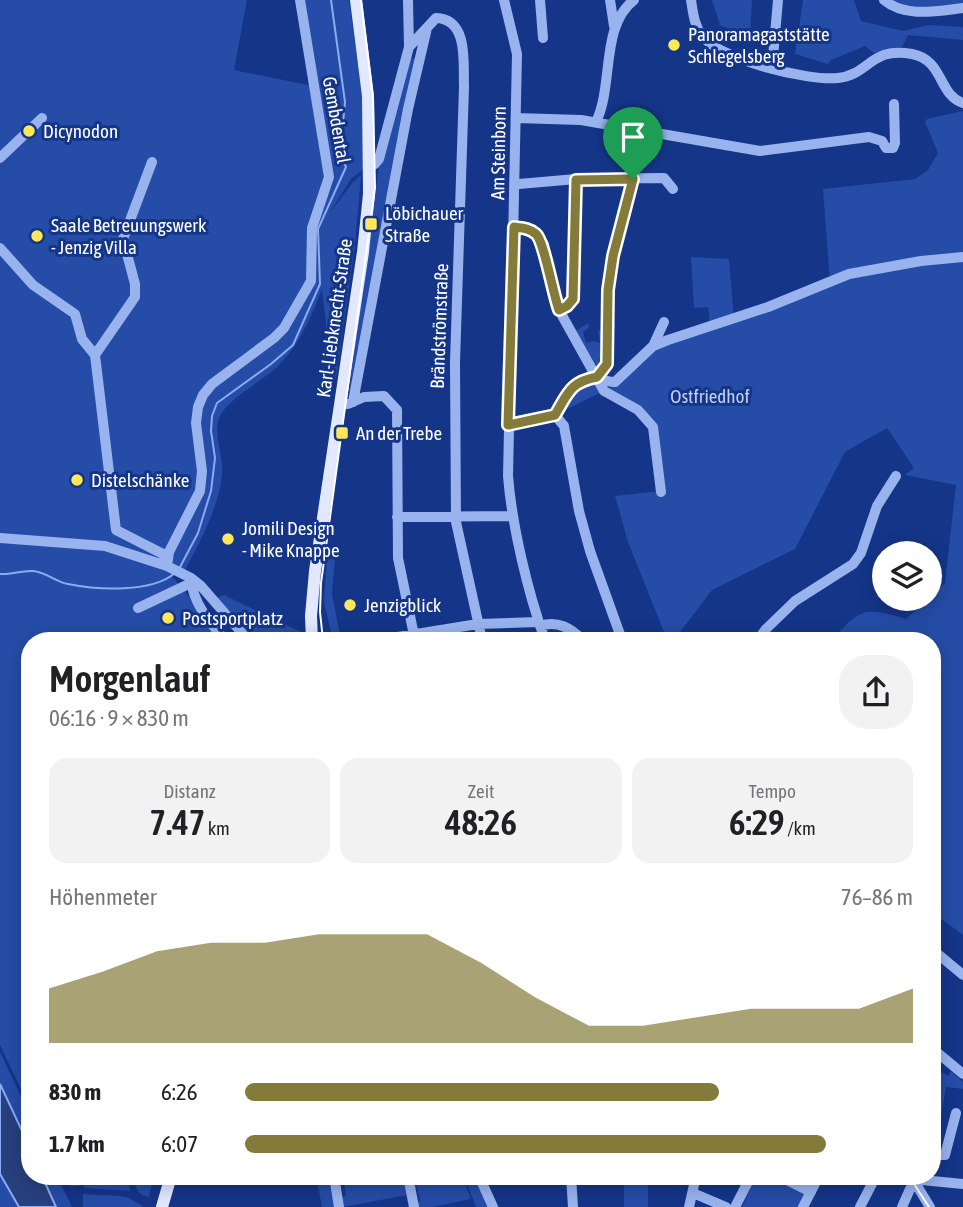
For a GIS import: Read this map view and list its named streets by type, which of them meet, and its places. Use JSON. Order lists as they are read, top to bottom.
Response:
{
  "streets": {
    "main road": ["Karl-Liebknecht-Straße"],
    "street": ["Gembdental", "Am Steinborn", "Brändströmstraße"]
  },
  "parks": ["Ostfriedhof"],
  "places": {
    "other": [
      "Panoramagaststätte Schlegelsberg",
      "Dicynodon",
      "Saale Betreuungswerk - Jenzig Villa",
      "Distelschänke",
      "Jomili Design - Mike Knappe",
      "Jenzigblick",
      "Postsportplatz"
    ],
    "transit": ["Löbichauer Straße", "An der Trebe"]
  },
  "page": {
    "heading": ["Morgenlauf", "06:16 · 9 × 830 m"],
    "stats": [
      ["Distanz", "7.47 km"],
      ["Zeit", "48:26"],
      ["Tempo", "6:29 /km"]
    ],
    "chart": ["Höhenmeter", "76–86 m"],
    "list": [
      {
        "name": "830 m",
        "note": "6:26"
      },
      {
        "name": "1.7 km",
        "note": "6:07"
      }
    ]
  }
}
